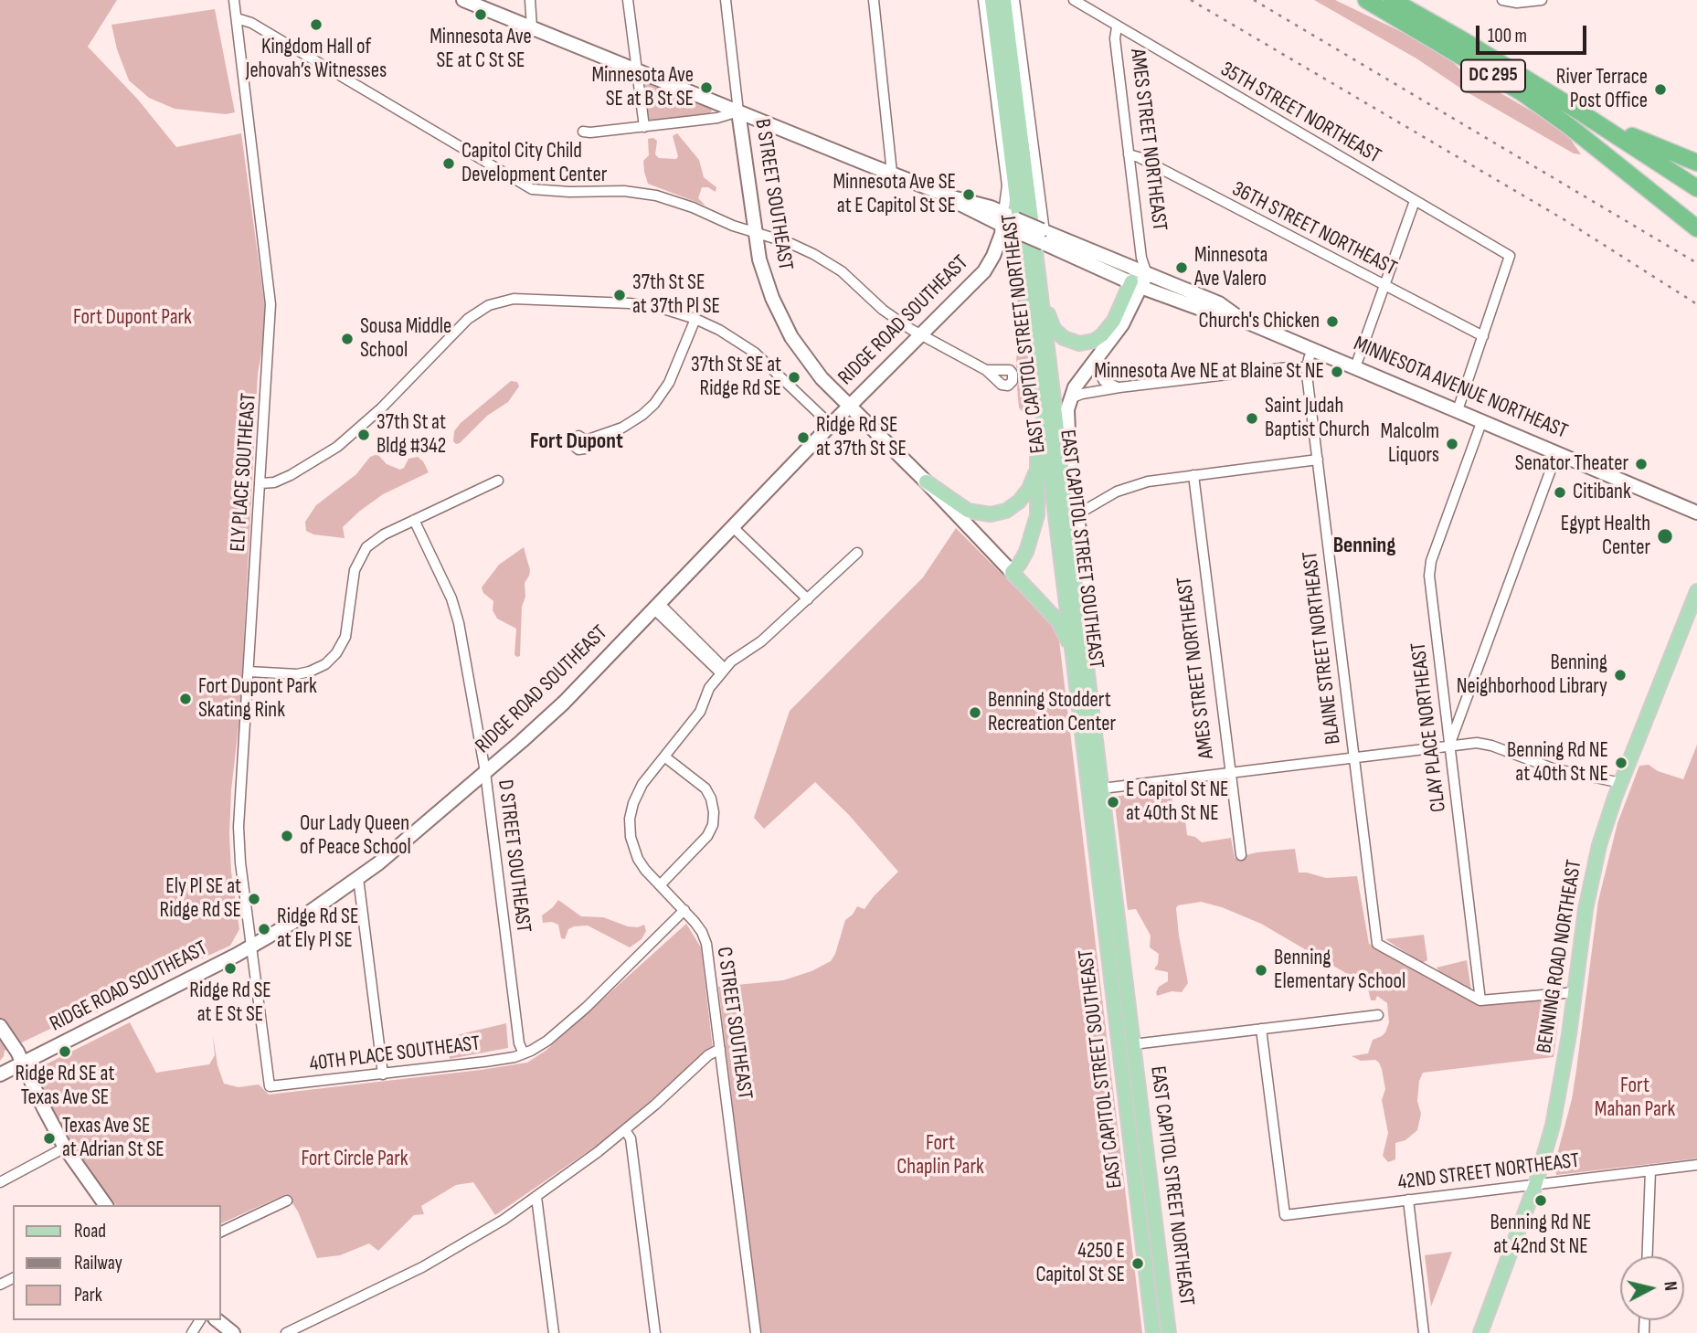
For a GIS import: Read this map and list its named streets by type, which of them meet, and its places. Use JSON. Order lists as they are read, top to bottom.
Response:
{
  "streets": {
    "highway": ["DC 295"],
    "main road": [
      "B STREET SOUTHEAST",
      "RIDGE ROAD SOUTHEAST",
      "EAST CAPITOL STREET NORTHEAST",
      "MINNESOTA AVENUE NORTHEAST",
      "EAST CAPITOL STREET SOUTHEAST",
      "BENNING ROAD NORTHEAST"
    ],
    "street": [
      "35TH STREET NORTHEAST",
      "AMES STREET NORTHEAST",
      "36TH STREET NORTHEAST",
      "ELY PLACE SOUTHEAST",
      "BLAINE STREET NORTHEAST",
      "CLAY PLACE NORTHEAST",
      "D STREET SOUTHEAST",
      "C STREET SOUTHEAST",
      "40TH PLACE SOUTHEAST",
      "42ND STREET NORTHEAST"
    ]
  },
  "crossings": [
    ["35TH STREET NORTHEAST", "AMES STREET NORTHEAST"],
    ["35TH STREET NORTHEAST", "36TH STREET NORTHEAST"],
    ["AMES STREET NORTHEAST", "36TH STREET NORTHEAST"],
    ["AMES STREET NORTHEAST", "EAST CAPITOL STREET NORTHEAST"],
    ["AMES STREET NORTHEAST", "MINNESOTA AVENUE NORTHEAST"],
    ["B STREET SOUTHEAST", "RIDGE ROAD SOUTHEAST"],
    ["B STREET SOUTHEAST", "MINNESOTA AVENUE NORTHEAST"],
    ["RIDGE ROAD SOUTHEAST", "MINNESOTA AVENUE NORTHEAST"],
    ["RIDGE ROAD SOUTHEAST", "ELY PLACE SOUTHEAST"],
    ["RIDGE ROAD SOUTHEAST", "D STREET SOUTHEAST"],
    ["EAST CAPITOL STREET NORTHEAST", "MINNESOTA AVENUE NORTHEAST"],
    ["EAST CAPITOL STREET NORTHEAST", "EAST CAPITOL STREET SOUTHEAST"],
    ["MINNESOTA AVENUE NORTHEAST", "BLAINE STREET NORTHEAST"],
    ["MINNESOTA AVENUE NORTHEAST", "CLAY PLACE NORTHEAST"],
    ["ELY PLACE SOUTHEAST", "40TH PLACE SOUTHEAST"],
    ["BLAINE STREET NORTHEAST", "CLAY PLACE NORTHEAST"],
    ["D STREET SOUTHEAST", "40TH PLACE SOUTHEAST"],
    ["BENNING ROAD NORTHEAST", "42ND STREET NORTHEAST"],
    ["C STREET SOUTHEAST", "40TH PLACE SOUTHEAST"]
  ],
  "districts": ["Fort Dupont", "Benning"],
  "parks": [
    "Fort Dupont Park",
    "Fort Mahan Park",
    "Fort Chaplin Park",
    "Fort Circle Park"
  ],
  "places": [
    "Minnesota Ave SE at C St SE",
    "Kingdom Hall of Jehovah’s Witnesses",
    "Minnesota Ave SE at B St SE",
    "River Terrace Post Office",
    "Capitol City Child Development Center",
    "Minnesota Ave SE at E Capitol St SE",
    "Minnesota Ave Valero",
    "37th St SE at 37th Pl SE",
    "Church's Chicken",
    "Sousa Middle School",
    "Minnesota Ave NE at Blaine St NE",
    "37th St SE at Ridge Rd SE",
    "Saint Judah Baptist Church",
    "37th St at Bldg #342",
    "Ridge Rd SE at 37th St SE",
    "Malcolm Liquors",
    "Senator Theater",
    "Citibank",
    "Egypt Health Center",
    "Benning Neighborhood Library",
    "Fort Dupont Park Skating Rink",
    "Benning Stoddert Recreation Center",
    "Benning Rd NE at 40th St NE",
    "E Capitol St NE at 40th St NE",
    "Our Lady Queen of Peace School",
    "Ely Pl SE at Ridge Rd SE",
    "Ridge Rd SE at Ely Pl SE",
    "Ridge Rd SE at E St SE",
    "Benning Elementary School",
    "Ridge Rd SE at Texas Ave SE",
    "Texas Ave SE at Adrian St SE",
    "Benning Rd NE at 42nd St NE",
    "4250 E Capitol St SE"
  ],
  "legend": ["Road", "Railway", "Park"],
  "scale_bar": "100 m",
  "north": "right"
}
